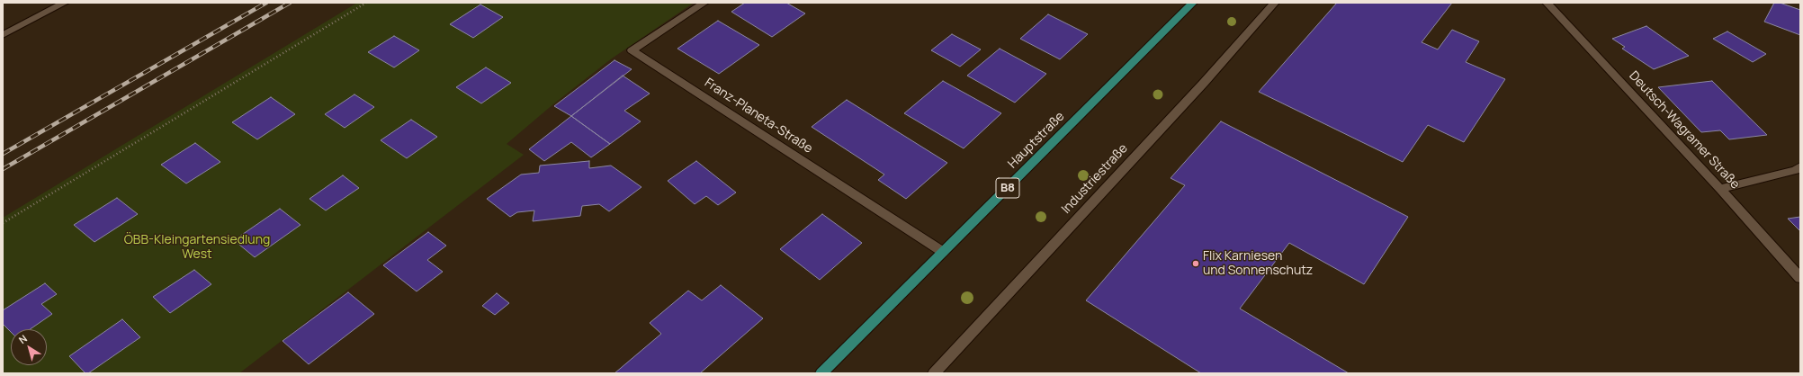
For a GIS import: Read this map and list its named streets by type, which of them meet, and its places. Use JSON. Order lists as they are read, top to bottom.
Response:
{
  "streets": {
    "main road": ["Hauptstraße", "B8"],
    "street": ["Franz-Planeta-Straße", "Deutsch-Wagramer Straße", "Industriestraße"]
  },
  "crossings": [
    ["Franz-Planeta-Straße", "Hauptstraße"]
  ],
  "parks": ["ÖBB-Kleingartensiedlung West"],
  "places": ["Flix Karniesen und Sonnenschutz"],
  "north": "top left"
}
